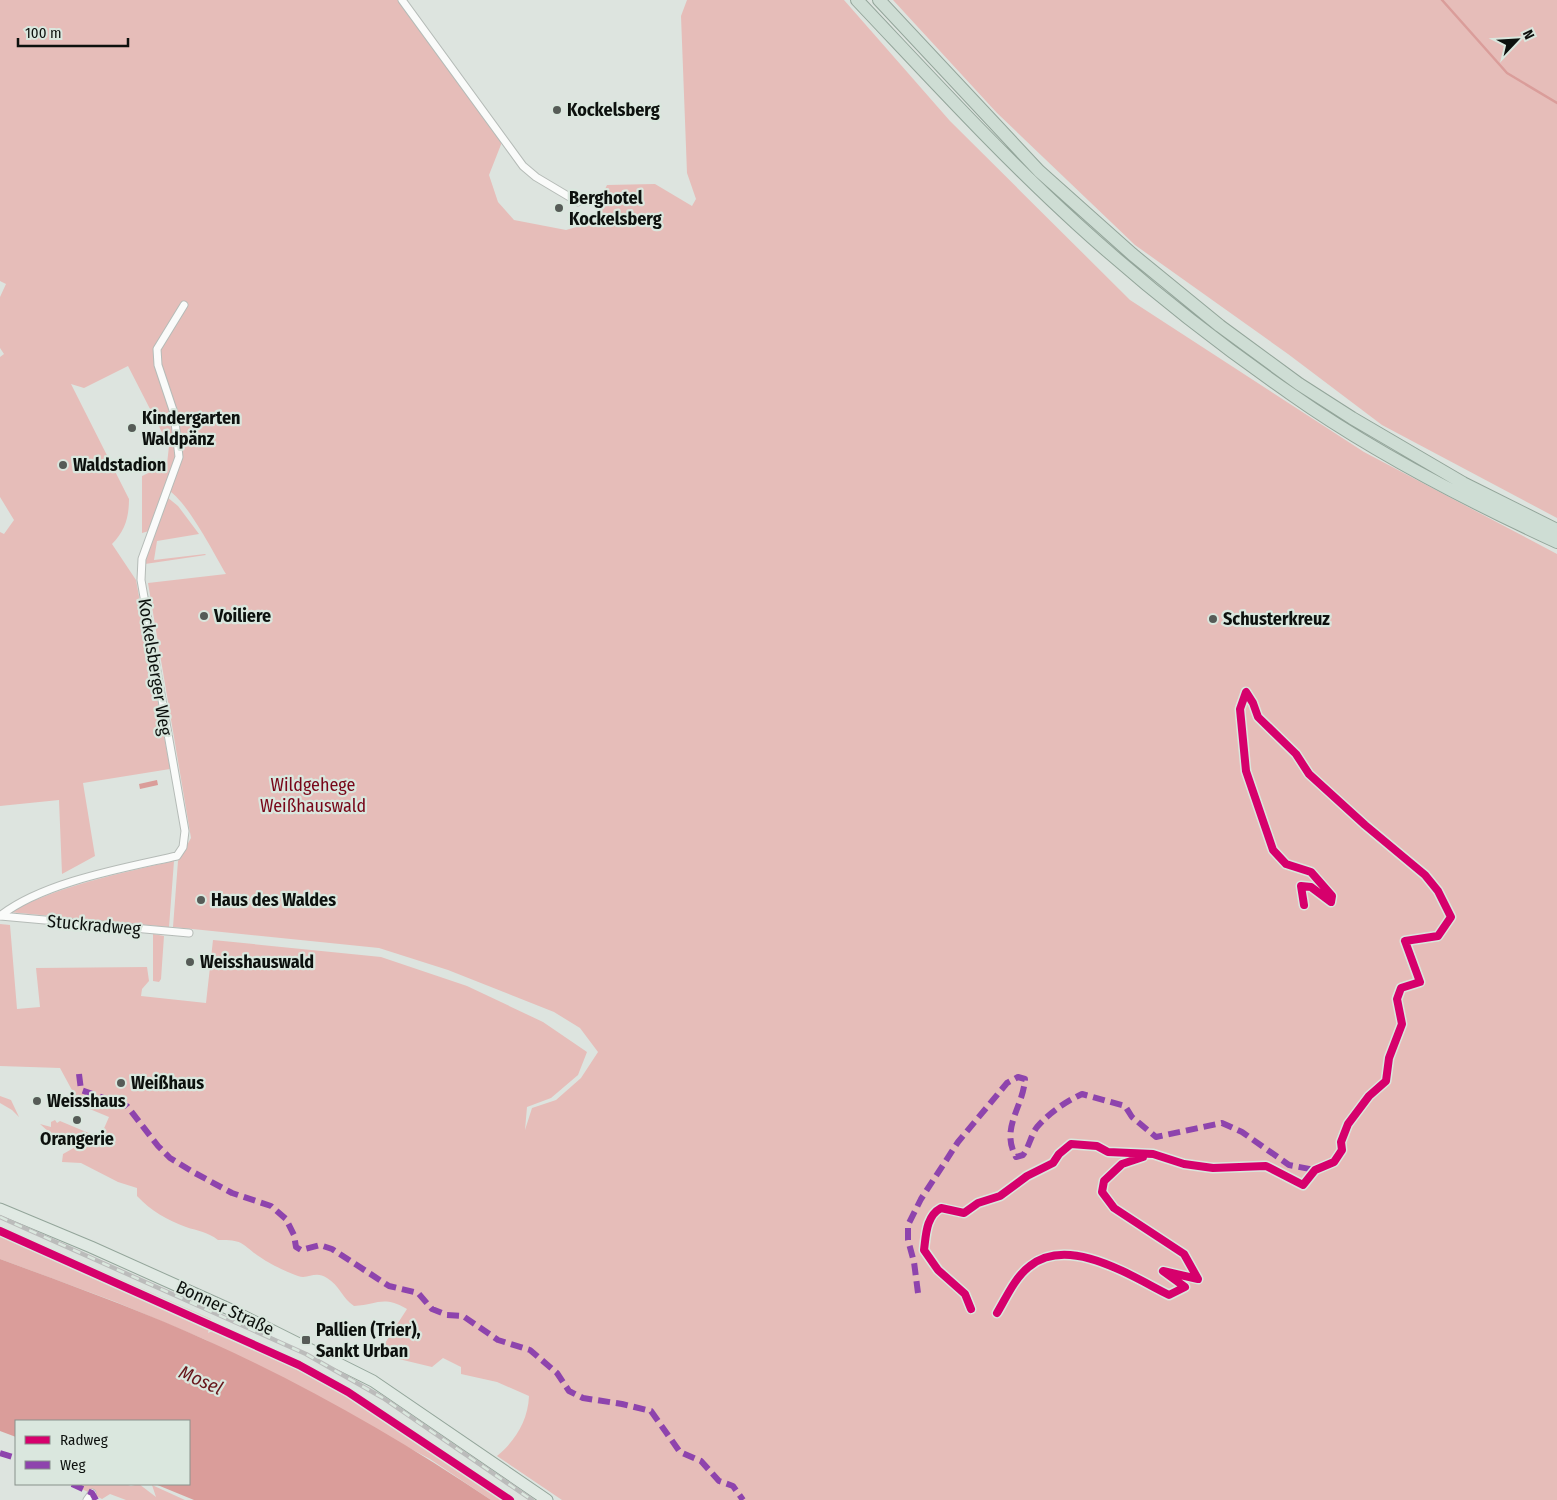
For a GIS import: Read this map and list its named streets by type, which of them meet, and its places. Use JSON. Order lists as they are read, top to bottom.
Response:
{
  "streets": {
    "main road": ["Bonner Straße"],
    "street": ["Kockelsberger Weg", "Stuckradweg"]
  },
  "crossings": [
    ["Kockelsberger Weg", "Stuckradweg"]
  ],
  "water": ["Mosel"],
  "parks": ["Wildgehege Weißhauswald"],
  "places": {
    "other": [
      "Kockelsberg",
      "Berghotel Kockelsberg",
      "Kindergarten Waldpänz",
      "Waldstadion",
      "Voiliere",
      "Schusterkreuz",
      "Haus des Waldes",
      "Weisshauswald",
      "Weißhaus",
      "Weisshaus",
      "Orangerie"
    ],
    "transit": ["Pallien (Trier), Sankt Urban"]
  },
  "legend": ["Radweg", "Weg"],
  "scale_bar": "100 m",
  "north": "top right"
}
